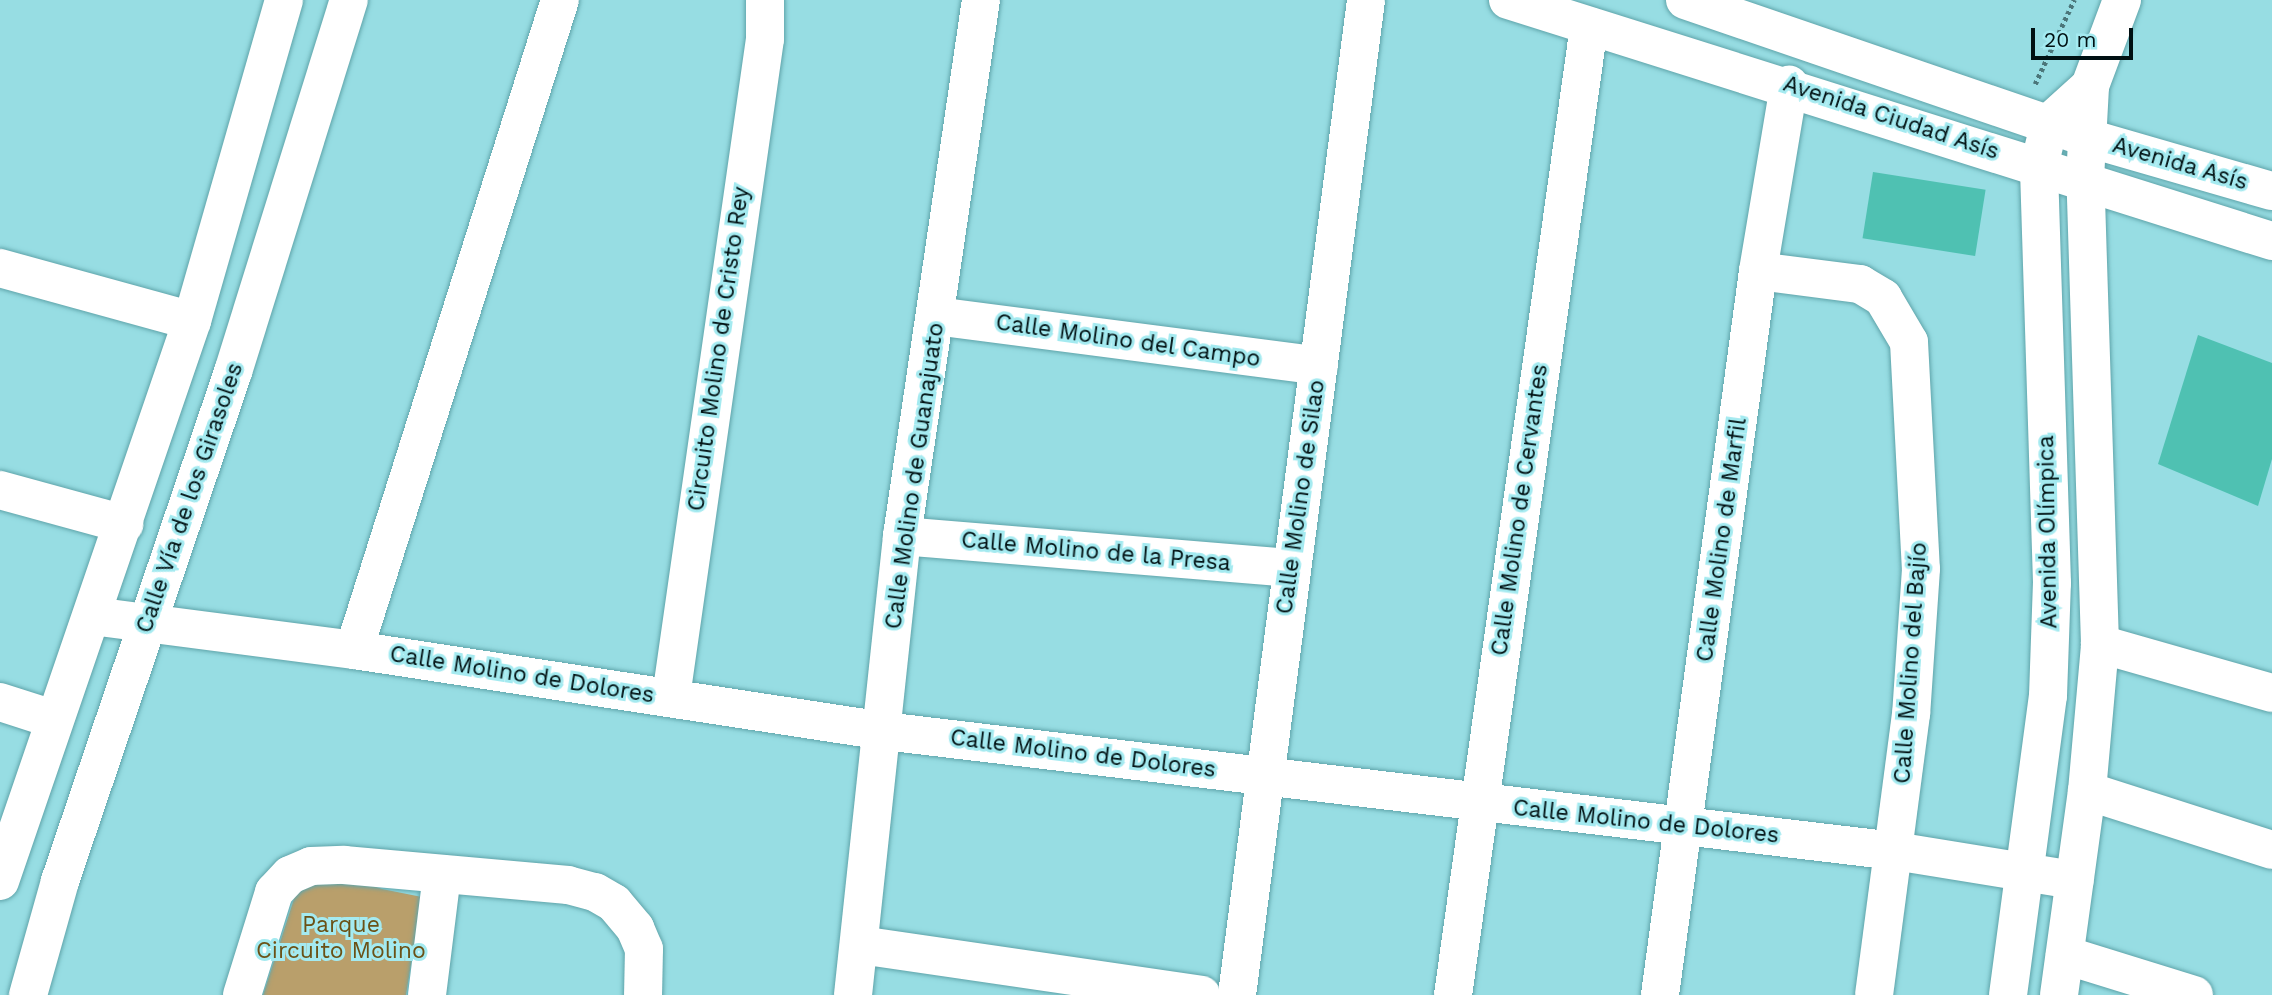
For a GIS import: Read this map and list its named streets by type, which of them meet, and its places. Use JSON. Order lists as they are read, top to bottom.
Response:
{
  "streets": {
    "street": [
      "Avenida Ciudad Asís",
      "Avenida Asís",
      "Calle Molino del Campo",
      "Circuito Molino de Cristo Rey",
      "Calle Molino de Guanajuato",
      "Calle Molino de Silao",
      "Calle Vía de los Girasoles",
      "Calle Molino de Cervantes",
      "Avenida Olímpica",
      "Calle Molino de Marfil",
      "Calle Molino de la Presa",
      "Calle Molino del Bajío",
      "Calle Molino de Dolores"
    ]
  },
  "crossings": [
    ["Avenida Ciudad Asís", "Avenida Asís"],
    ["Avenida Ciudad Asís", "Calle Molino de Cervantes"],
    ["Avenida Ciudad Asís", "Avenida Olímpica"],
    ["Avenida Ciudad Asís", "Calle Molino de Marfil"],
    ["Avenida Asís", "Avenida Olímpica"],
    ["Calle Molino del Campo", "Calle Molino de Guanajuato"],
    ["Calle Molino del Campo", "Calle Molino de Silao"],
    ["Circuito Molino de Cristo Rey", "Calle Molino de Dolores"],
    ["Calle Molino de Guanajuato", "Calle Molino de la Presa"],
    ["Calle Molino de Guanajuato", "Calle Molino de Dolores"],
    ["Calle Molino de Silao", "Calle Molino de la Presa"],
    ["Calle Molino de Silao", "Calle Molino de Dolores"],
    ["Calle Vía de los Girasoles", "Calle Molino de Dolores"],
    ["Calle Molino de Cervantes", "Calle Molino de Dolores"],
    ["Avenida Olímpica", "Calle Molino de Dolores"],
    ["Calle Molino de Marfil", "Calle Molino del Bajío"],
    ["Calle Molino de Marfil", "Calle Molino de Dolores"],
    ["Calle Molino del Bajío", "Calle Molino de Dolores"]
  ],
  "parks": ["Parque Circuito Molino"],
  "scale_bar": "20 m"
}
